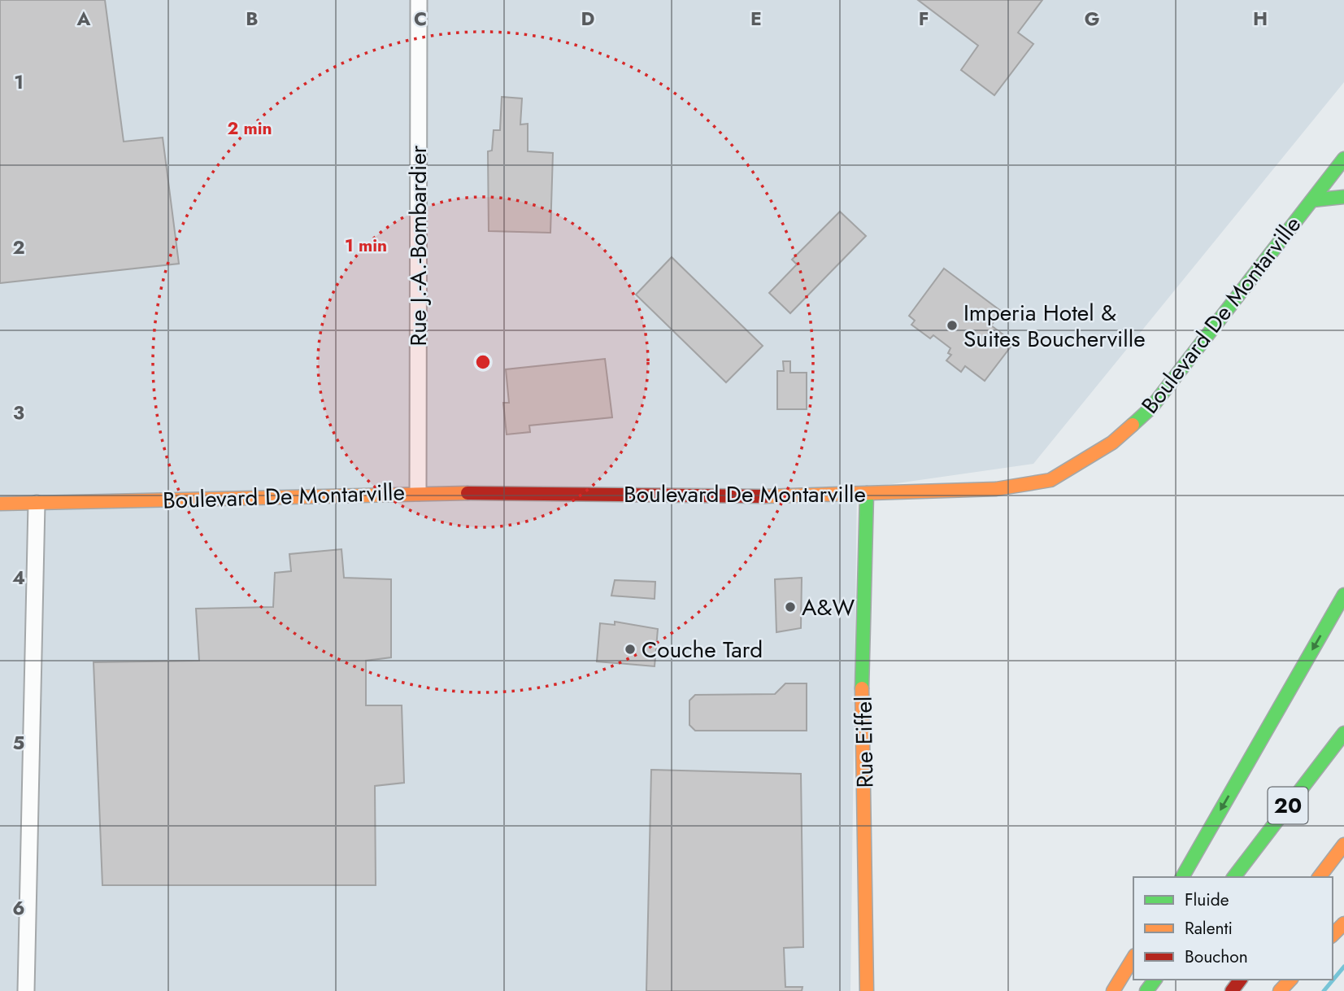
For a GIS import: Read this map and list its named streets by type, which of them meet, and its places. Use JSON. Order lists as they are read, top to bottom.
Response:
{
  "streets": {
    "main road": ["Boulevard De Montarville", "Rue Eiffel", "20"],
    "street": ["Rue J.-A.-Bombardier"]
  },
  "crossings": [
    ["Rue J.-A.-Bombardier", "Boulevard De Montarville"],
    ["Boulevard De Montarville", "Rue Eiffel"]
  ],
  "places": ["Imperia Hotel & Suites Boucherville", "A&W", "Couche Tard"],
  "legend": ["Fluide", "Ralenti", "Bouchon"],
  "grid": {
    "columns": [
      "A",
      "B",
      "C",
      "D",
      "E",
      "F",
      "G",
      "H"
    ],
    "rows": [
      "1",
      "2",
      "3",
      "4",
      "5",
      "6"
    ]
  },
  "rings": ["2 min", "1 min"]
}
